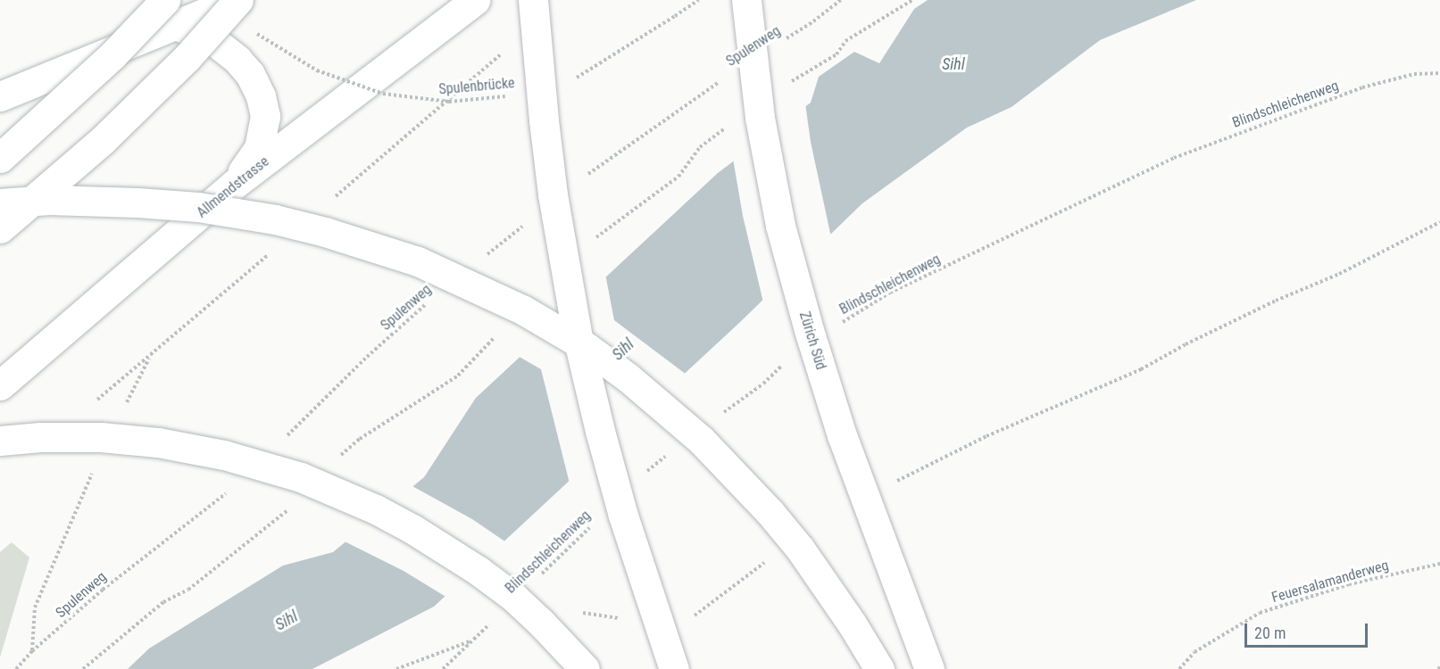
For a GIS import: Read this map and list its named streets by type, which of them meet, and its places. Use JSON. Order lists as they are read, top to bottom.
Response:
{
  "streets": {
    "main road": ["Allmendstrasse", "Zürich Süd"],
    "path": [
      "Spulenweg",
      "Spulenbrücke",
      "Blindschleichenweg",
      "Feuersalamanderweg"
    ]
  },
  "water": ["Sihl"],
  "scale_bar": "20 m"
}
